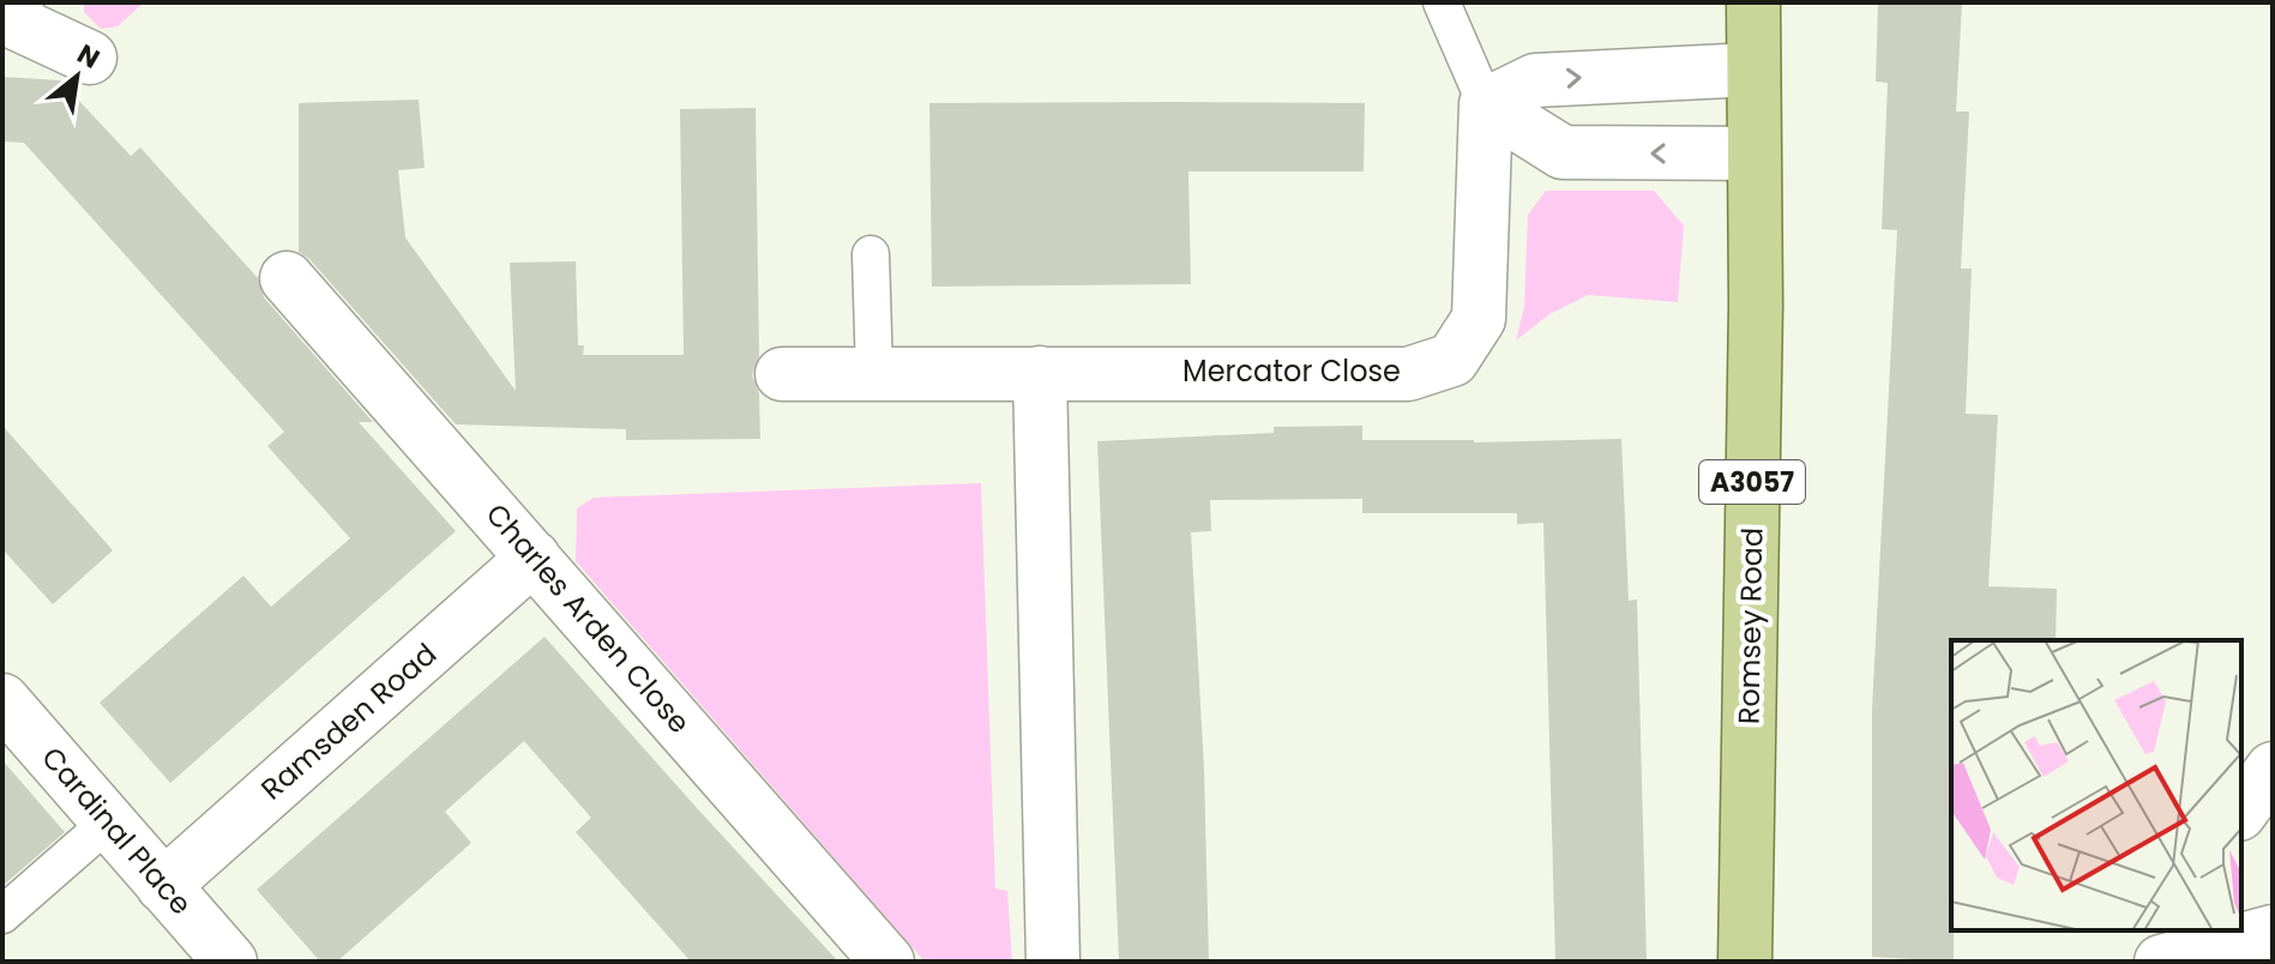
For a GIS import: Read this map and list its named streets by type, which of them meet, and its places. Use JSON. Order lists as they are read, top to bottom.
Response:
{
  "streets": {
    "main road": ["A3057", "Romsey Road"],
    "street": [
      "Mercator Close",
      "Charles Arden Close",
      "Ramsden Road",
      "Cardinal Place"
    ]
  },
  "crossings": [
    ["Charles Arden Close", "Ramsden Road"],
    ["Ramsden Road", "Cardinal Place"]
  ],
  "north": "top right"
}
